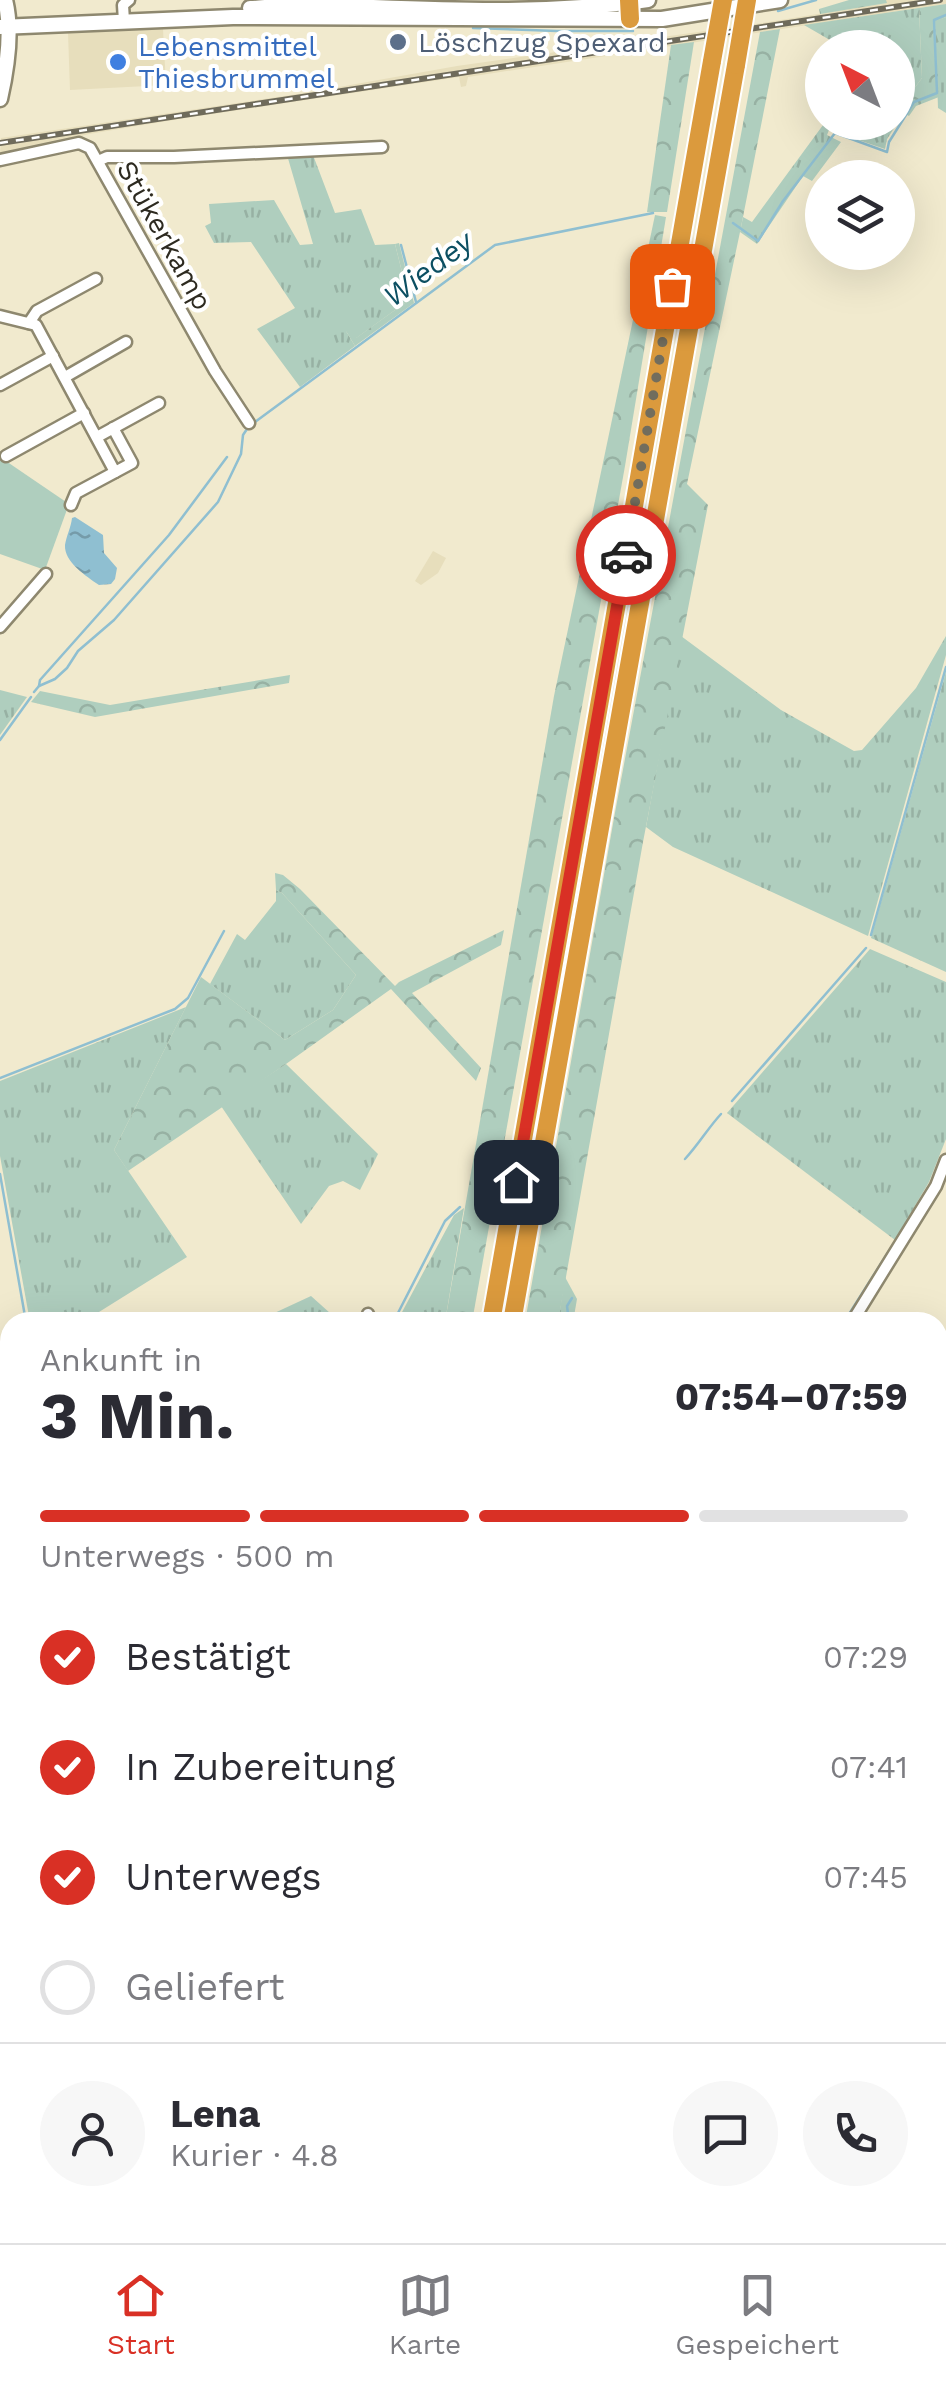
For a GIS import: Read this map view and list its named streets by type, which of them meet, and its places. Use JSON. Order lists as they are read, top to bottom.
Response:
{
  "streets": {
    "street": ["Stükerkamp"]
  },
  "water": ["Wiedey"],
  "places": ["Löschzug Spexard", "Lebensmittel Thiesbrummel"],
  "north": "top left",
  "page": {
    "heading": ["3 Min.", "Ankunft in", "07:54–07:59"],
    "panel": ["Lena", "Kurier · 4.8"],
    "bar": "Unterwegs · 500 m",
    "list": [
      ["Bestätigt", "07:29"],
      ["In Zubereitung", "07:41"],
      ["Unterwegs", "07:45"],
      "Geliefert"
    ],
    "tabs": ["Start", "Karte", "Gespeichert"]
  }
}
